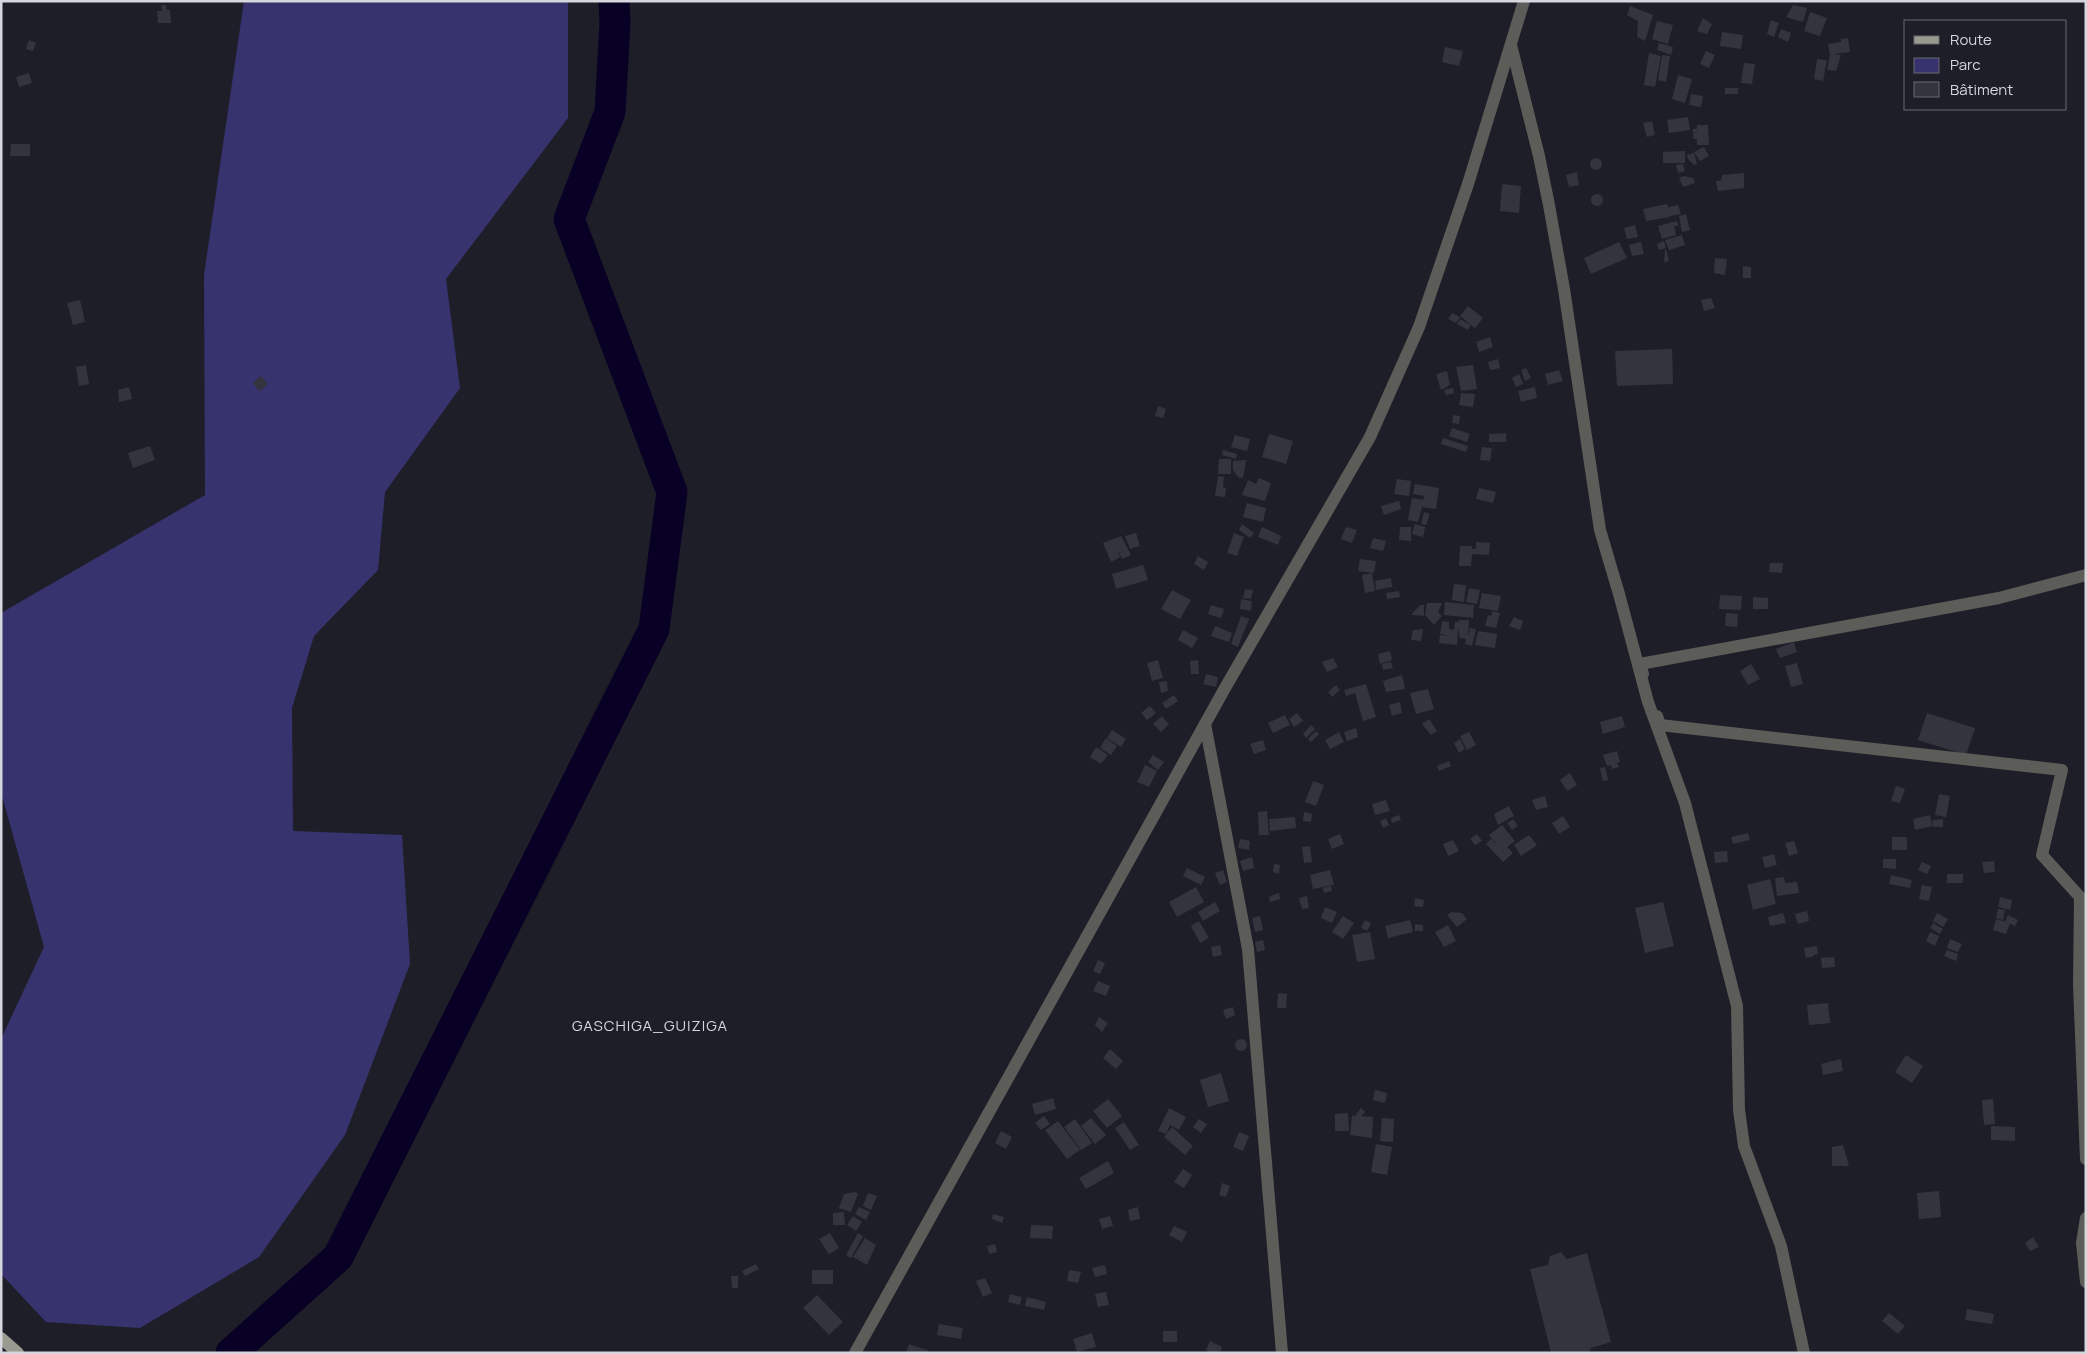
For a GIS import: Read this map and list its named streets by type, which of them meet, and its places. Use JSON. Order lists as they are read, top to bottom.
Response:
{
  "districts": ["GASCHIGA_GUIZIGA"],
  "legend": ["Route", "Parc", "Bâtiment"]
}
